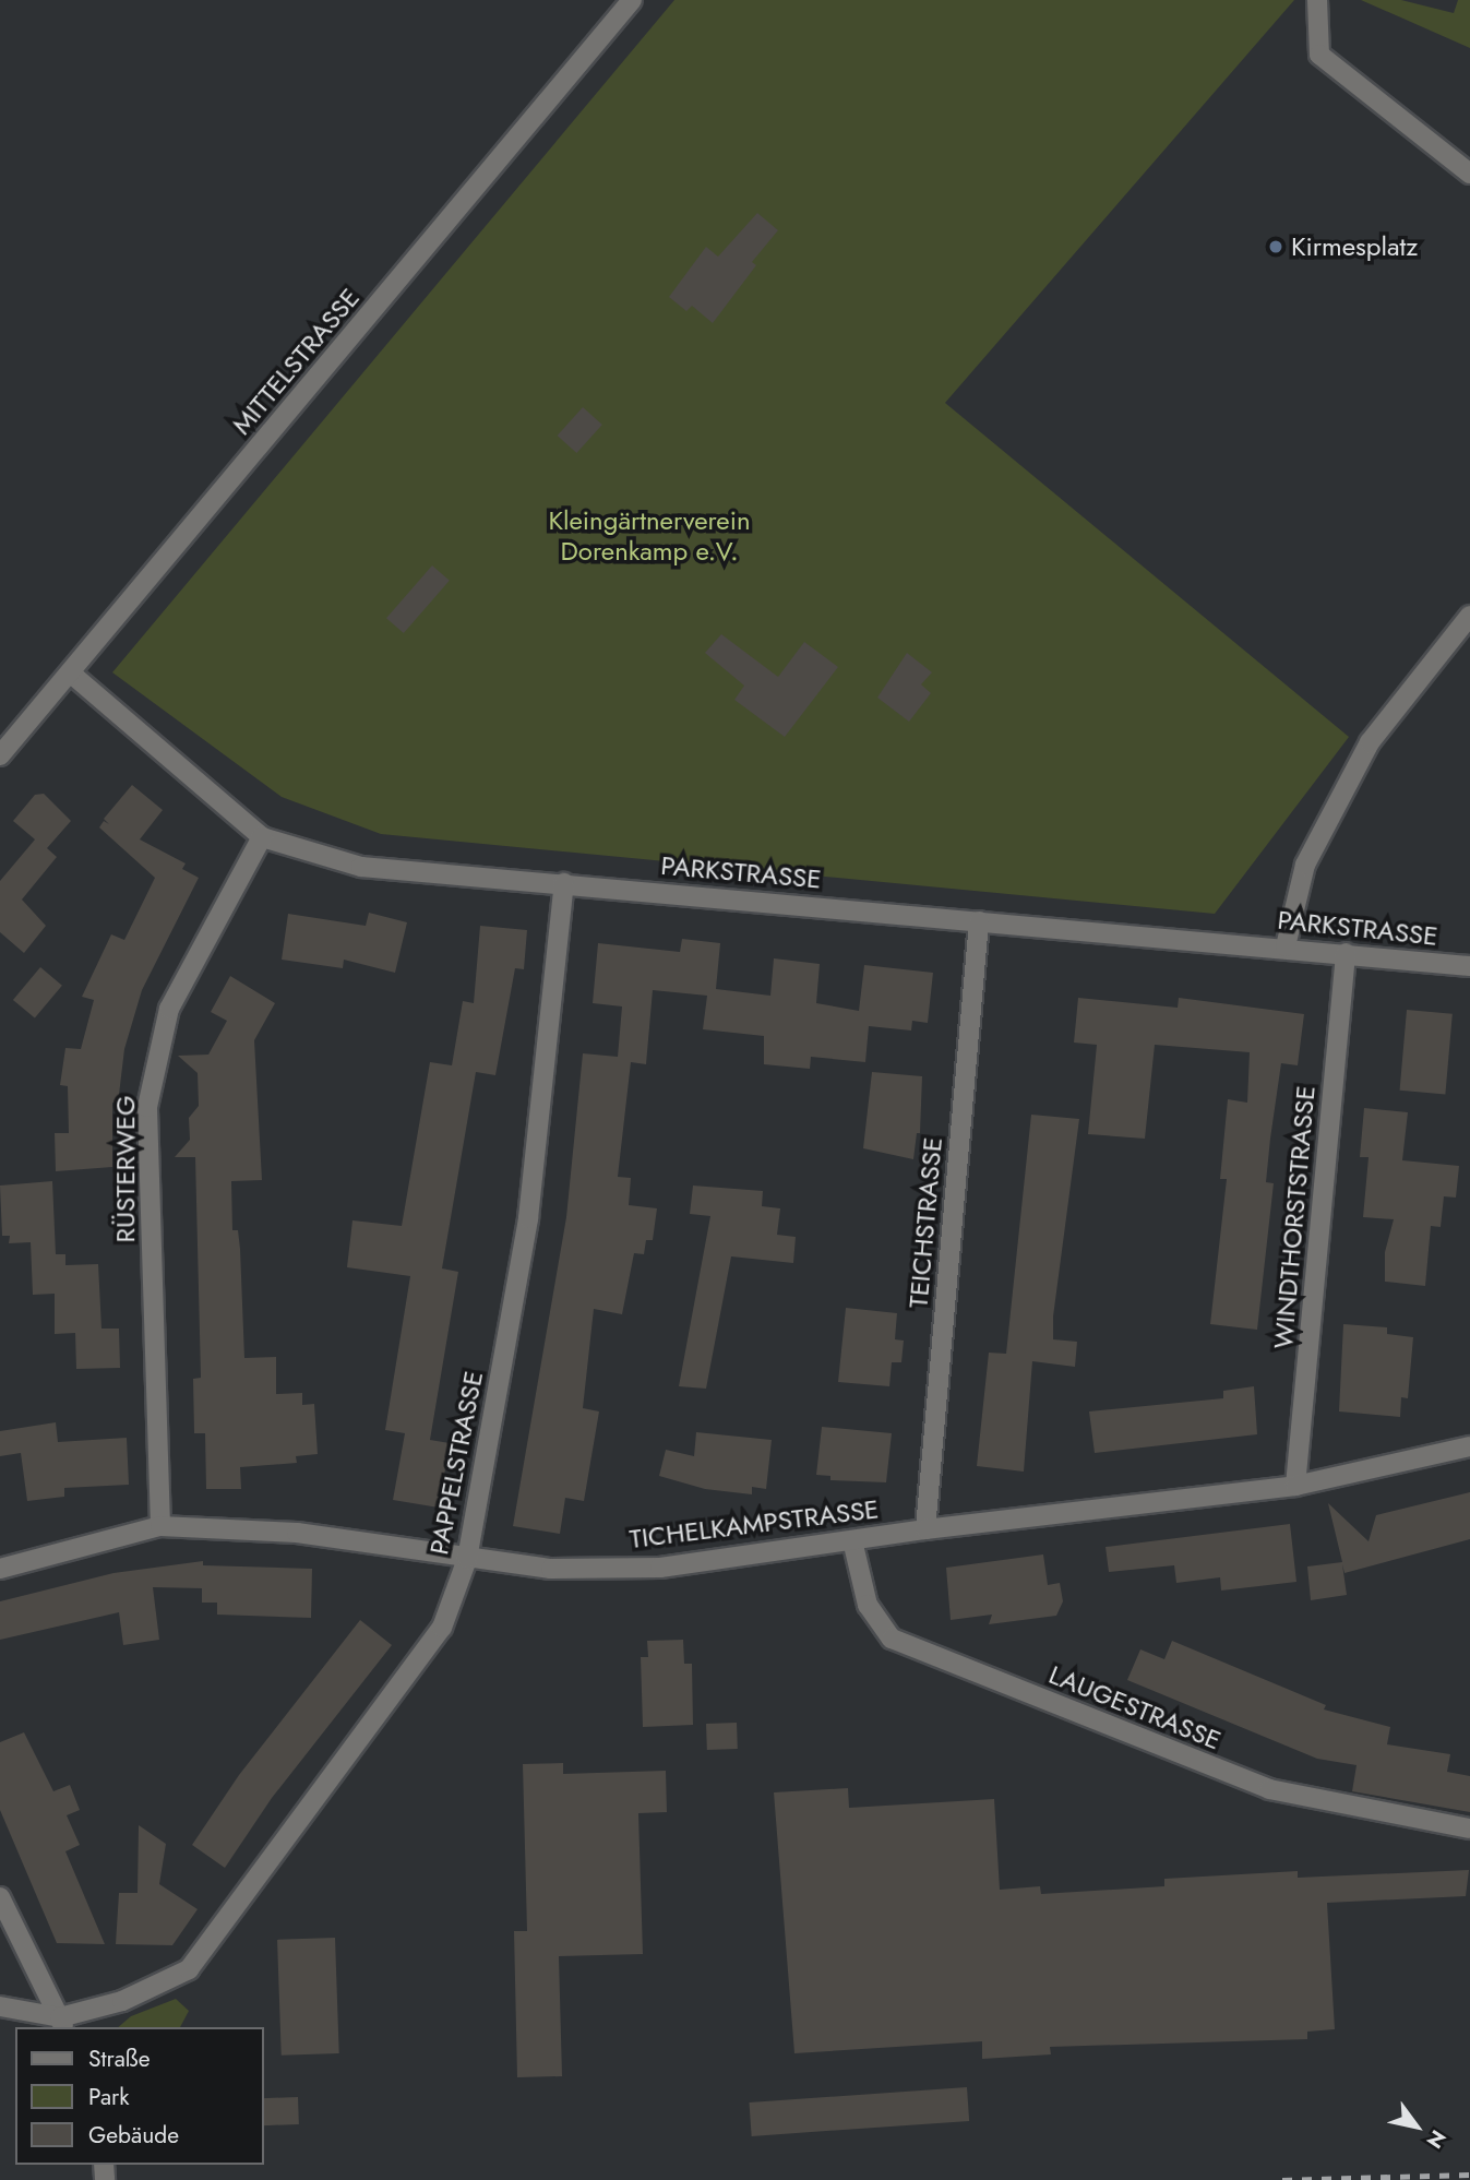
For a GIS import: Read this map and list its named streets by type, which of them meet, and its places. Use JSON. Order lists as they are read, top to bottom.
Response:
{
  "streets": {
    "street": [
      "MITTELSTRASSE",
      "PARKSTRASSE",
      "RÜSTERWEG",
      "WINDTHORSTSTRASSE",
      "TEICHSTRASSE",
      "PAPPELSTRASSE",
      "TICHELKAMPSTRASSE",
      "LAUGESTRASSE"
    ]
  },
  "crossings": [
    ["MITTELSTRASSE", "PARKSTRASSE"],
    ["PARKSTRASSE", "RÜSTERWEG"],
    ["PARKSTRASSE", "WINDTHORSTSTRASSE"],
    ["PARKSTRASSE", "TEICHSTRASSE"],
    ["PARKSTRASSE", "PAPPELSTRASSE"],
    ["RÜSTERWEG", "TICHELKAMPSTRASSE"],
    ["WINDTHORSTSTRASSE", "TICHELKAMPSTRASSE"],
    ["TEICHSTRASSE", "TICHELKAMPSTRASSE"],
    ["PAPPELSTRASSE", "TICHELKAMPSTRASSE"],
    ["TICHELKAMPSTRASSE", "LAUGESTRASSE"]
  ],
  "parks": ["Kleingärtnerverein Dorenkamp e.V."],
  "places": ["Kirmesplatz"],
  "legend": ["Straße", "Park", "Gebäude"],
  "north": "bottom right"
}
